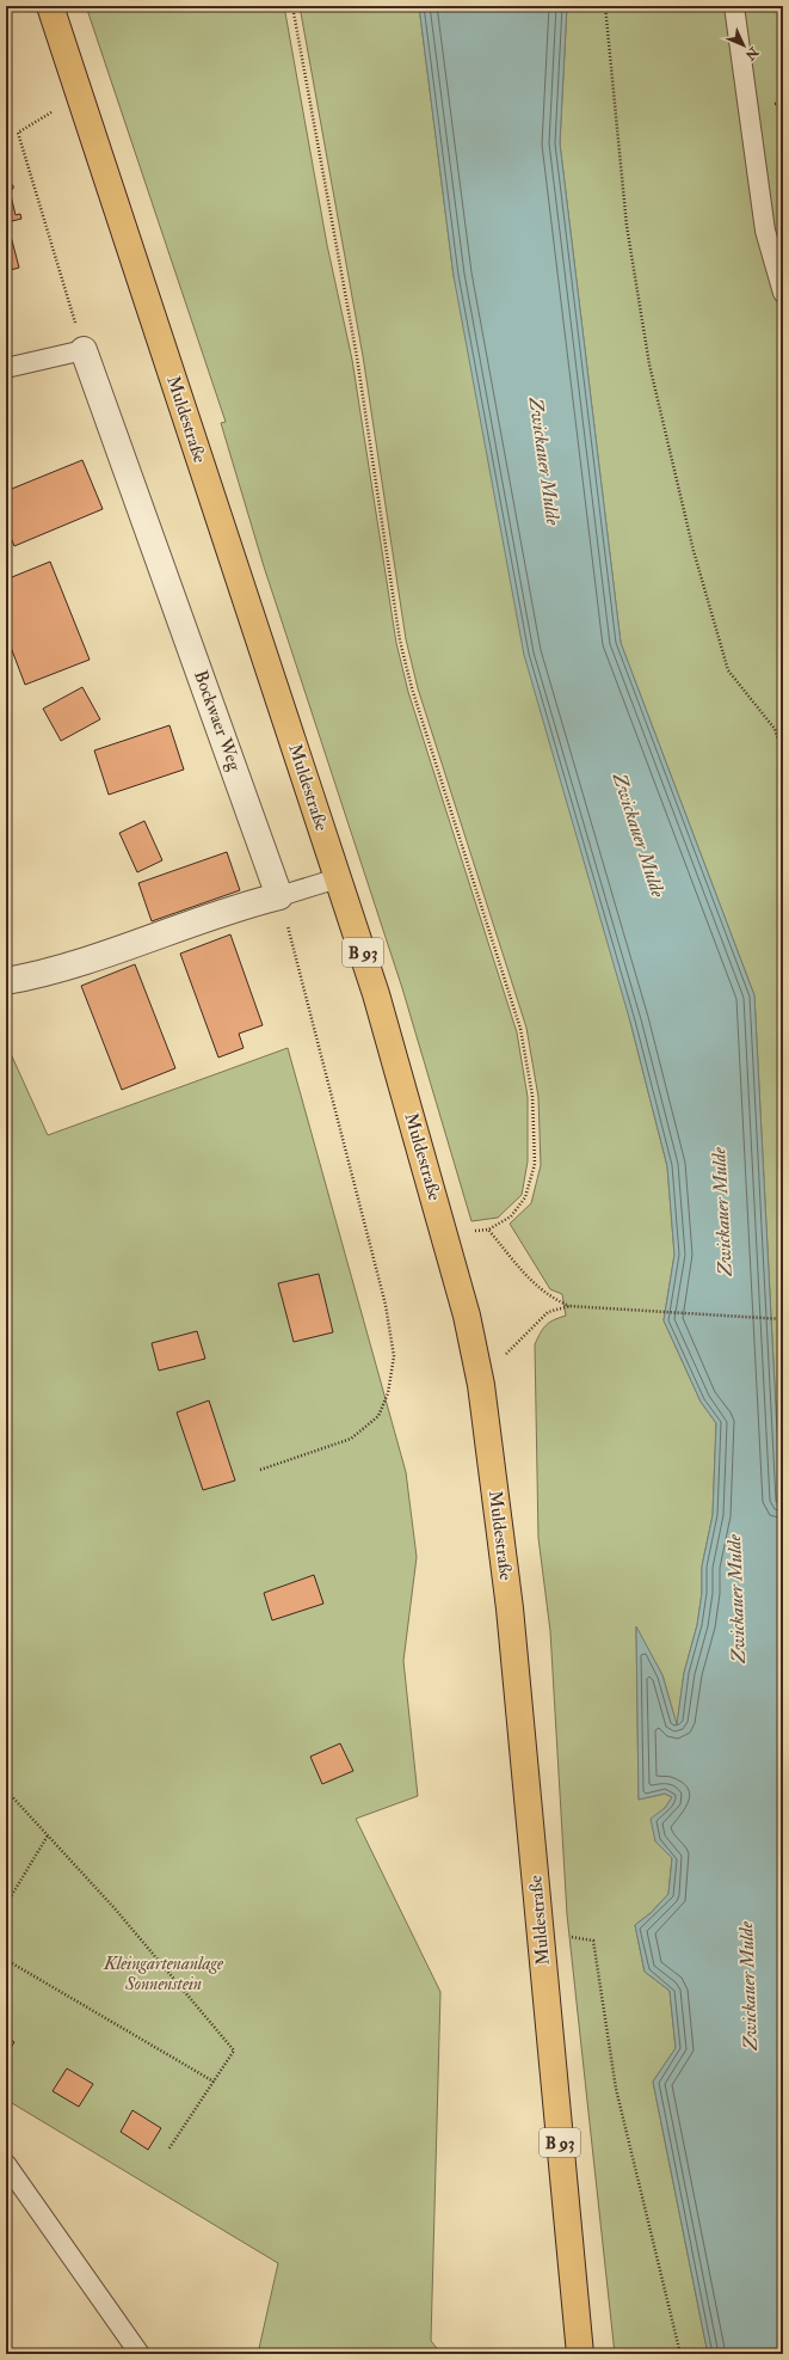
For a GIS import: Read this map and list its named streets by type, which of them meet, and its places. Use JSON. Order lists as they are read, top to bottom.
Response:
{
  "streets": {
    "main road": ["Muldestraße", "B 93"],
    "street": ["Bockwaer Weg"]
  },
  "water": ["Zwickauer Mulde"],
  "parks": ["Kleingartenanlage Sonnenstein"],
  "north": "bottom right"
}
